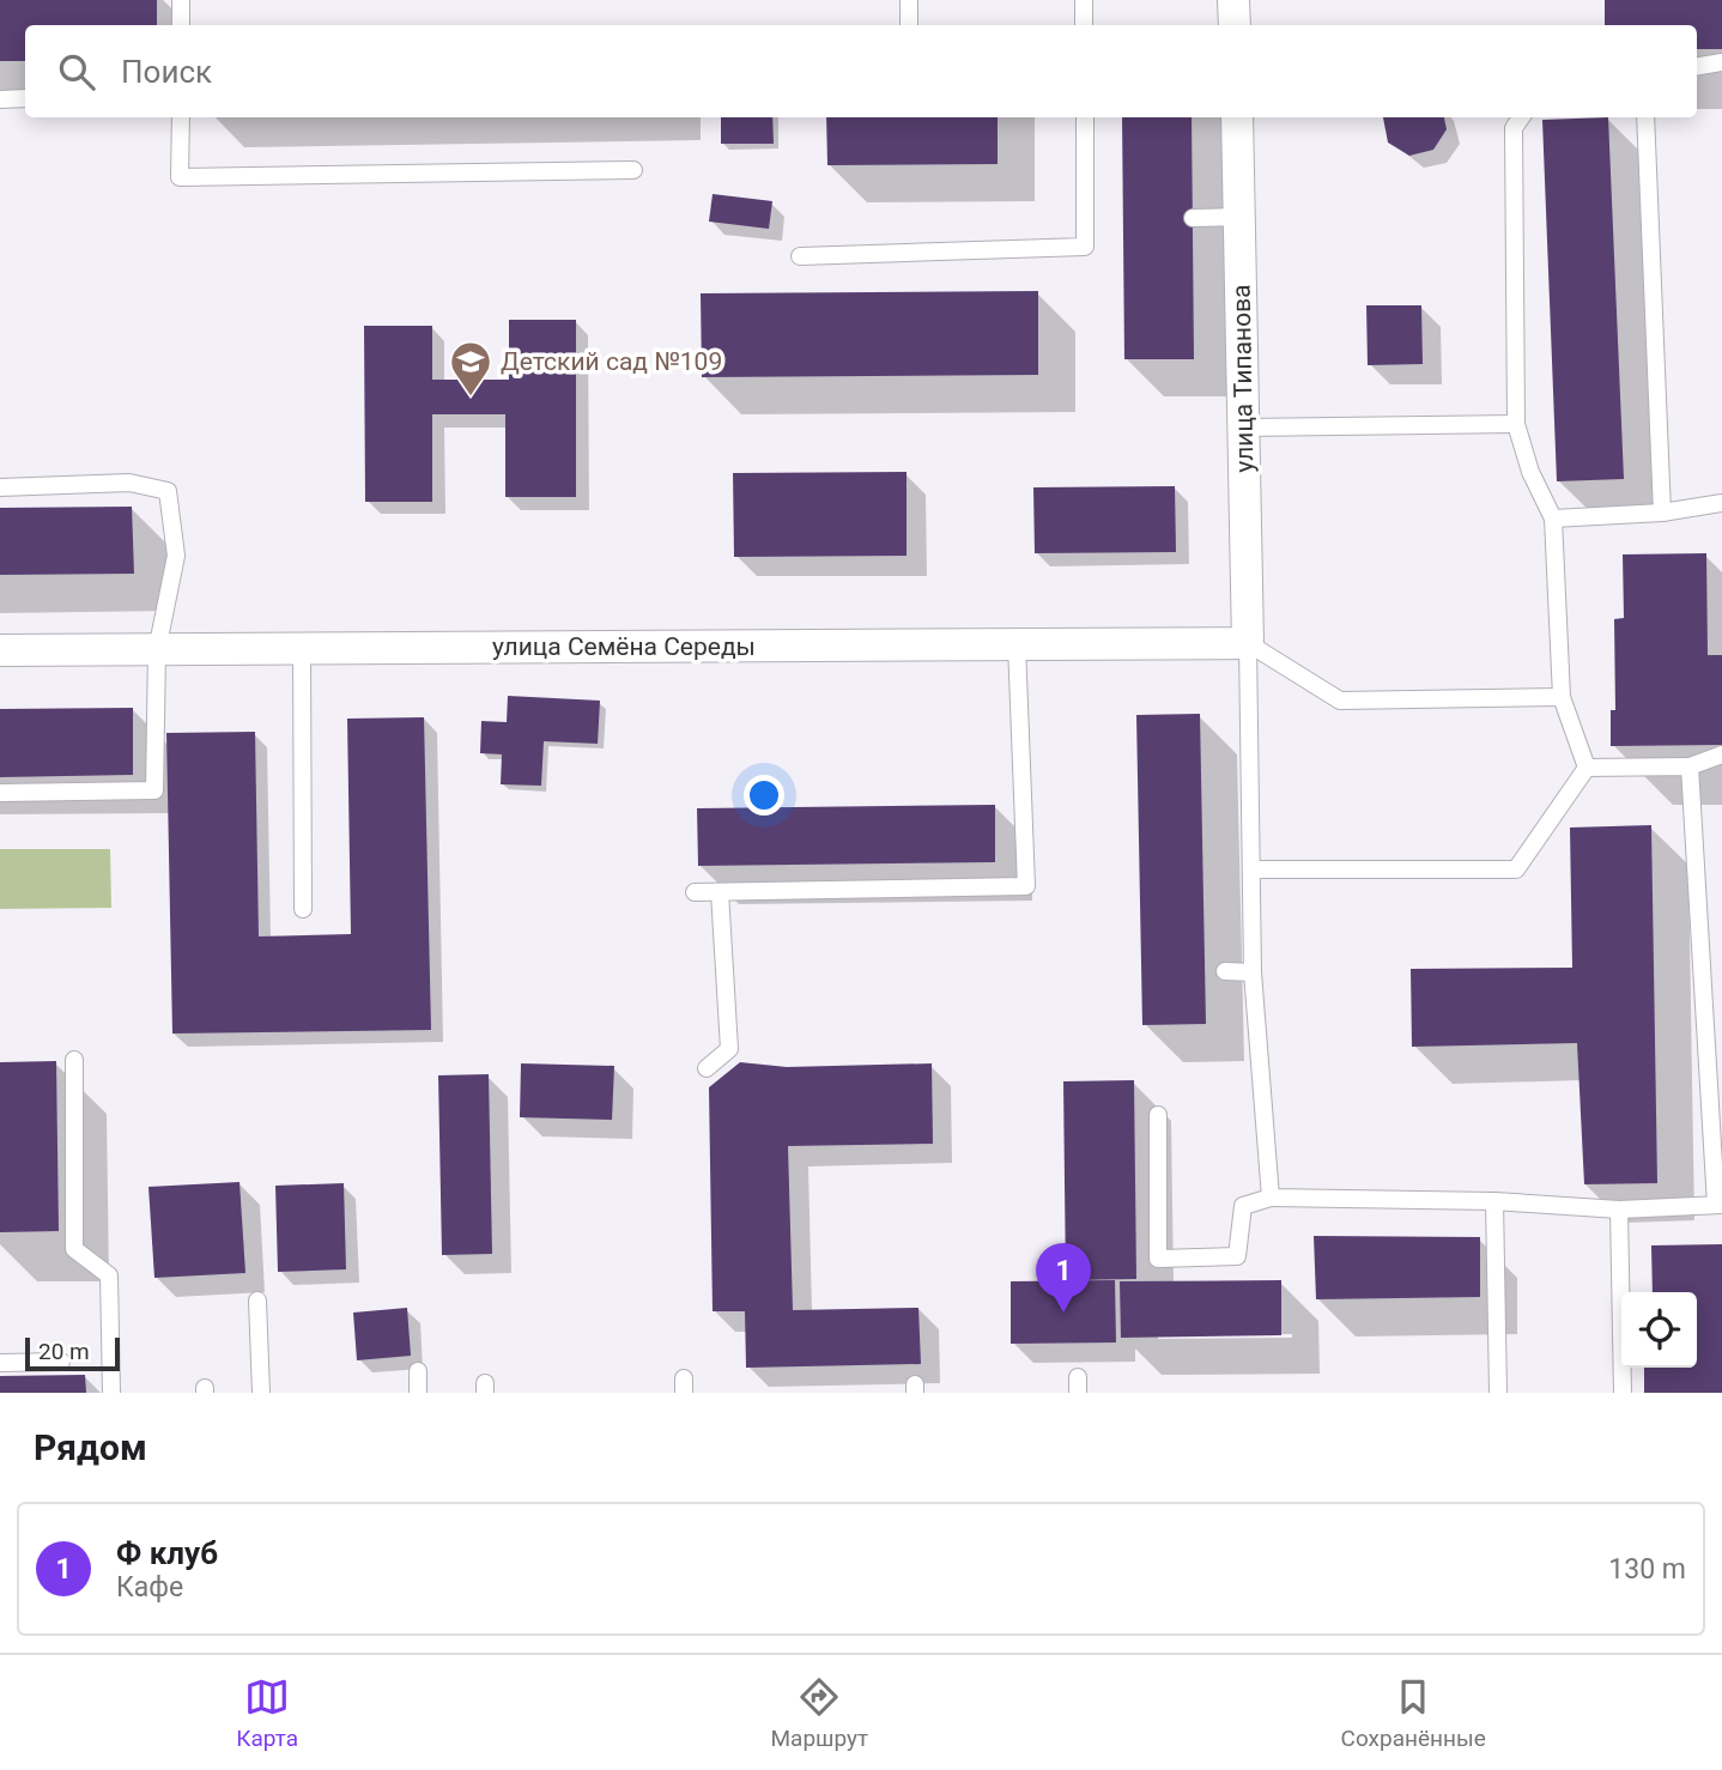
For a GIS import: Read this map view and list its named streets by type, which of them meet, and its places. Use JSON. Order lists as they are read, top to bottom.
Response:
{
  "streets": {
    "street": ["улица Типанова", "улица Семёна Середы"]
  },
  "crossings": [
    ["улица Типанова", "улица Семёна Середы"]
  ],
  "places": {
    "school or university": ["Детский сад №109"]
  },
  "scale_bar": "20 m",
  "page": {
    "search": "Поиск",
    "pins": "1",
    "scale": "20 m",
    "heading": "Рядом",
    "list": [
      {
        "mark": "1",
        "name": "Ф клуб",
        "note": "Кафе",
        "value": "130 m"
      }
    ],
    "nav": ["Карта", "Маршрут", "Сохранённые"]
  }
}
